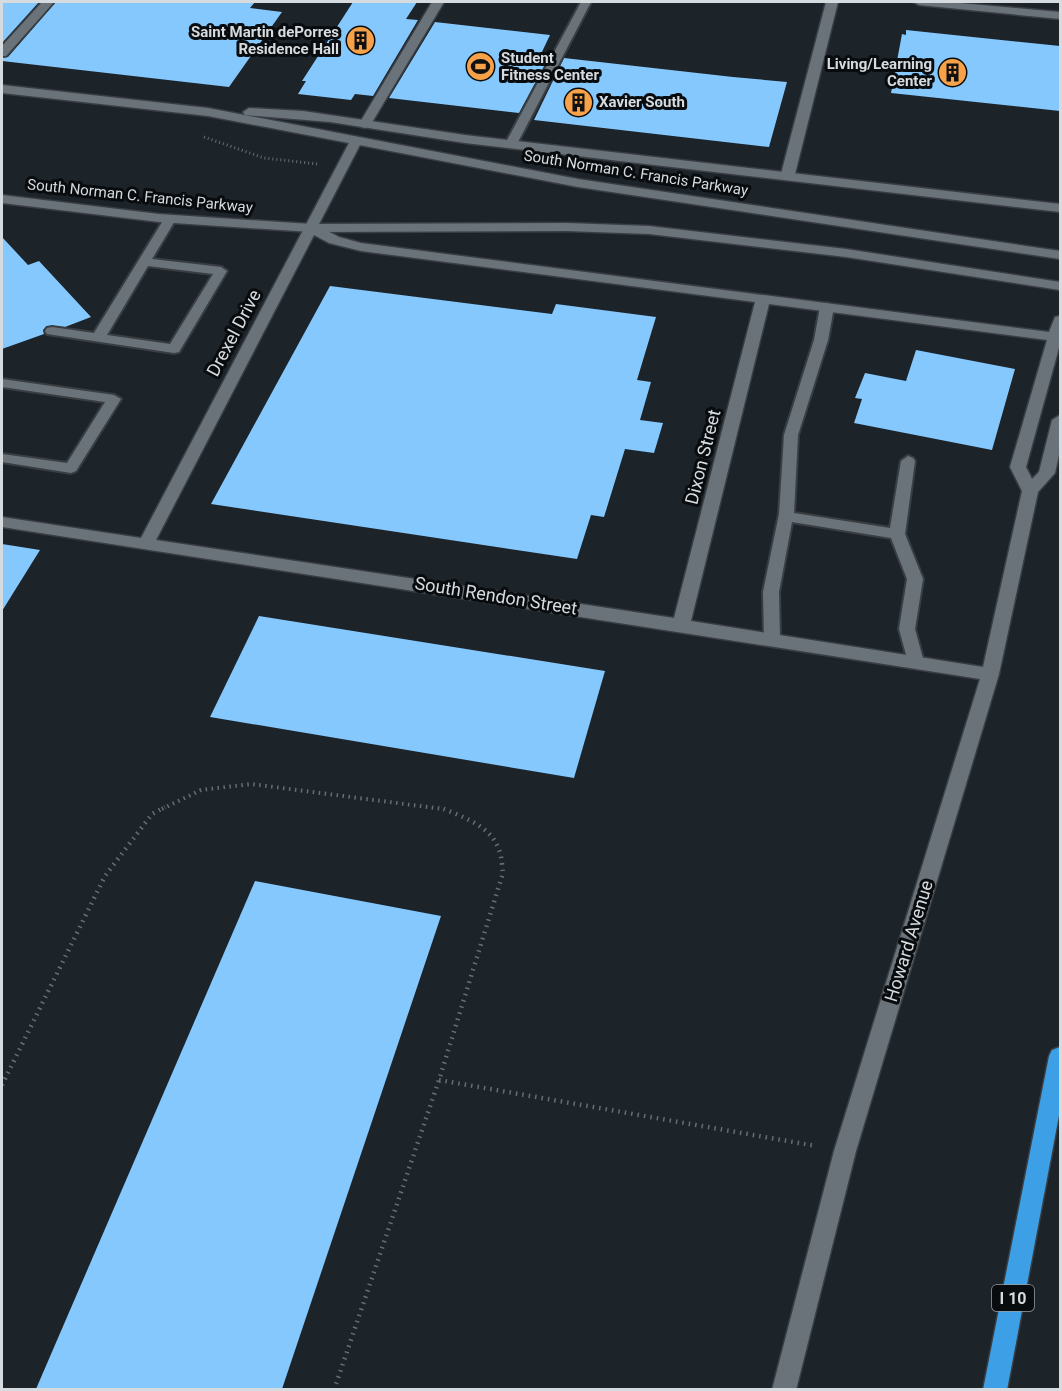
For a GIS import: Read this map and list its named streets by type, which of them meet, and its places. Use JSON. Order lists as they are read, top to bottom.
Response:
{
  "streets": {
    "highway": ["I 10"],
    "street": [
      "South Norman C. Francis Parkway",
      "Drexel Drive",
      "Dixon Street",
      "South Rendon Street",
      "Howard Avenue"
    ]
  },
  "crossings": [
    ["South Norman C. Francis Parkway", "Drexel Drive"],
    ["South Norman C. Francis Parkway", "Dixon Street"],
    ["Drexel Drive", "South Rendon Street"],
    ["Dixon Street", "South Rendon Street"],
    ["South Rendon Street", "Howard Avenue"]
  ],
  "places": {
    "building": ["Saint Martin dePorres Residence Hall", "Living/Learning Center", "Xavier South"],
    "sports": ["Student Fitness Center"]
  }
}
